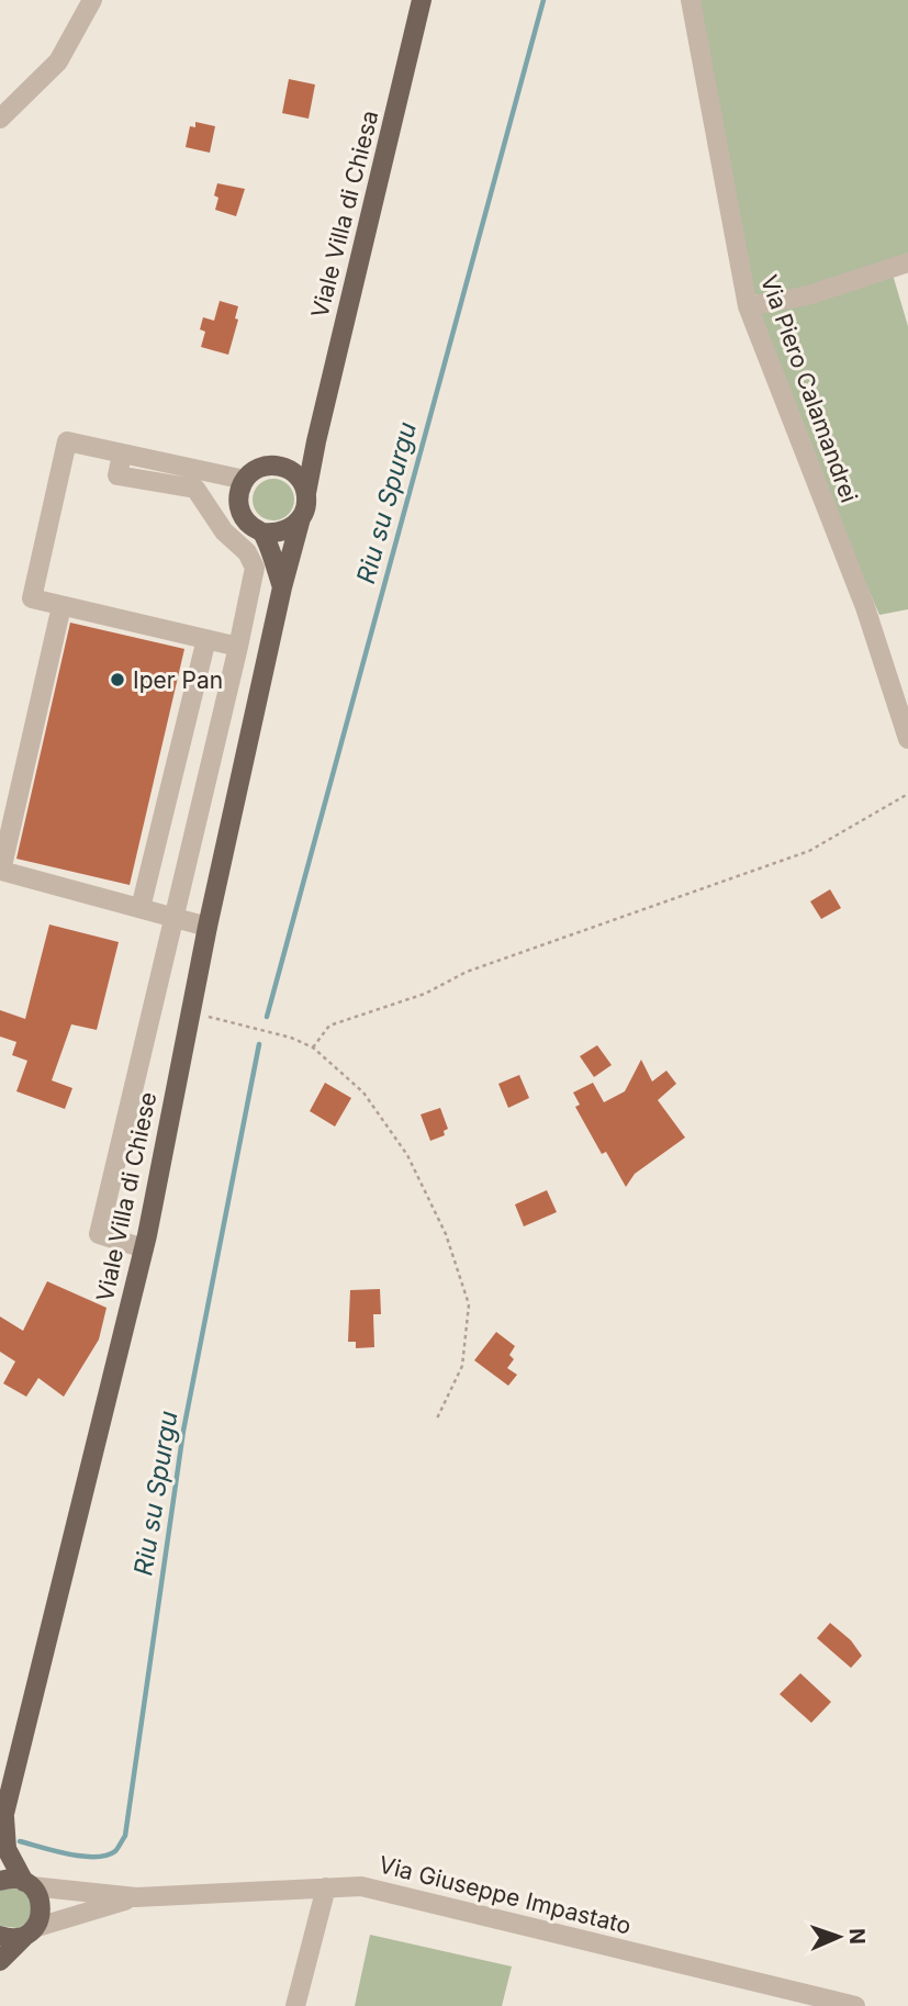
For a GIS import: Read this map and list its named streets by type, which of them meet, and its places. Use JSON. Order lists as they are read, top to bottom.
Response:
{
  "streets": {
    "main road": ["Viale Villa di Chiesa", "Viale Villa di Chiese"],
    "street": ["Via Piero Calamandrei", "Via Giuseppe Impastato"]
  },
  "crossings": [
    ["Viale Villa di Chiesa", "Viale Villa di Chiese"]
  ],
  "water": ["Riu su Spurgu"],
  "places": ["Iper Pan"],
  "north": "right"
}
